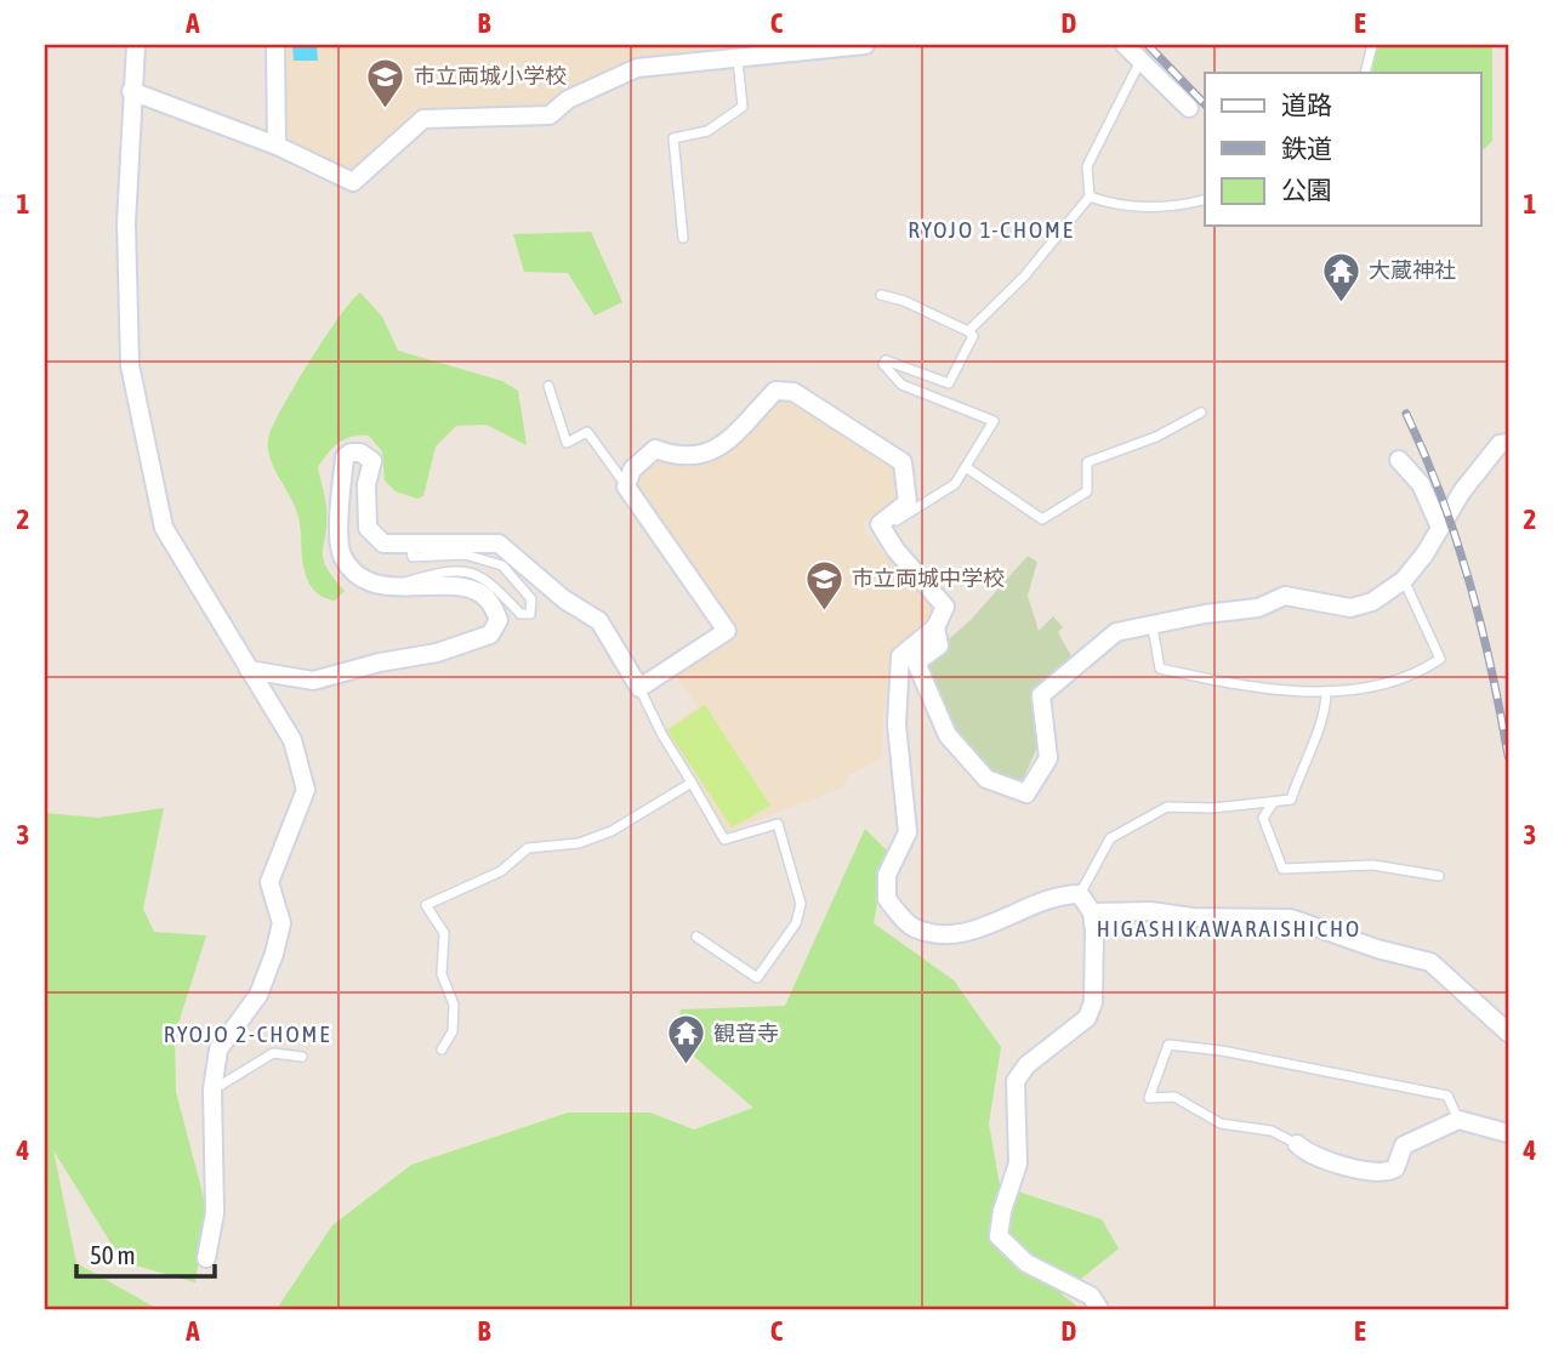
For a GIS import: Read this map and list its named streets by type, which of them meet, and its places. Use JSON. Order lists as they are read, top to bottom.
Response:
{
  "districts": ["RYOJO 1-CHOME", "HIGASHIKAWARAISHICHO", "RYOJO 2-CHOME"],
  "places": {
    "school or university": ["市立両城小学校", "市立両城中学校"],
    "temple": ["大蔵神社", "観音寺"]
  },
  "legend": ["道路", "鉄道", "公園"],
  "scale_bar": "50 m",
  "grid": {
    "columns": [
      "A",
      "B",
      "C",
      "D",
      "E"
    ],
    "rows": [
      "1",
      "2",
      "3",
      "4"
    ]
  }
}
